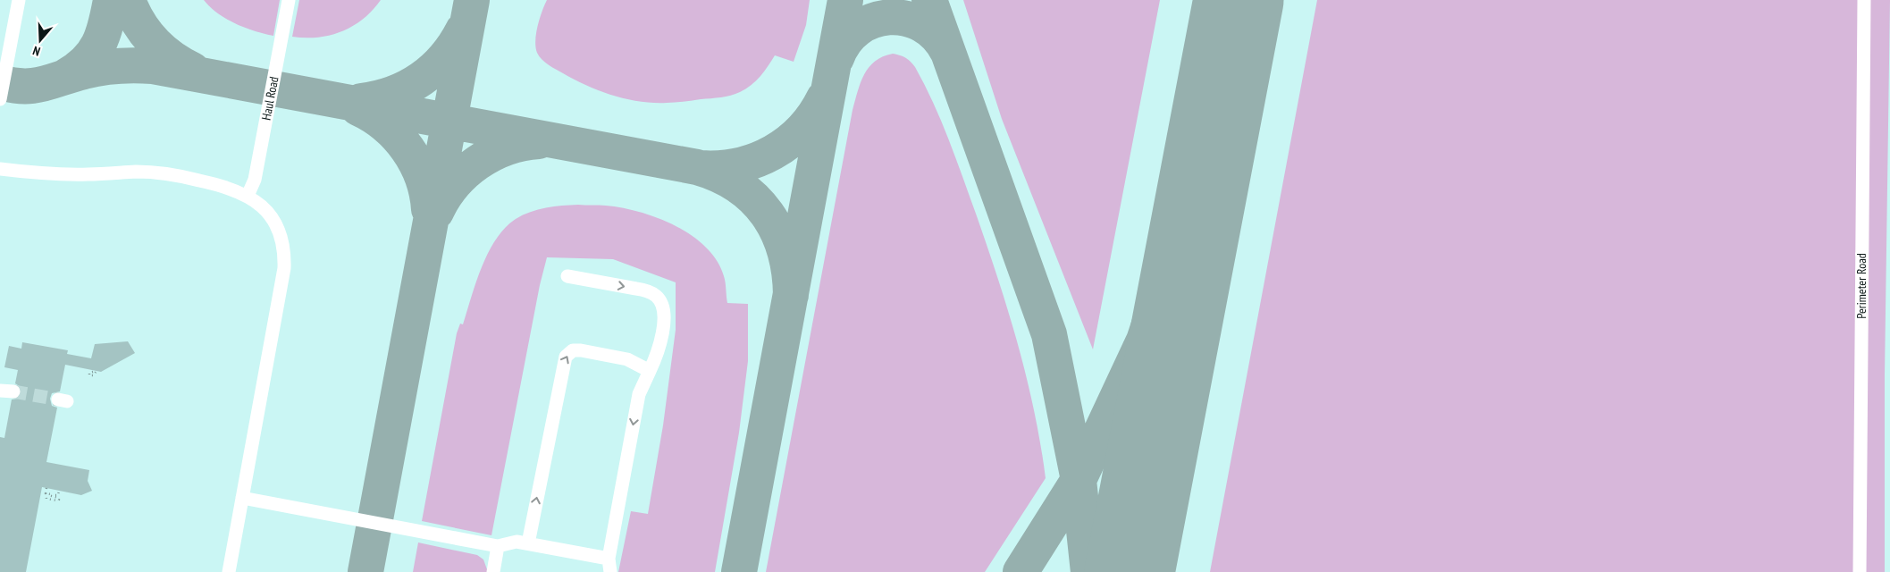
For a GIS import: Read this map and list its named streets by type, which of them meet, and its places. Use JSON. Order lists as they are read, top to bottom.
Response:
{
  "streets": {
    "lane": ["Haul Road", "Perimeter Road"]
  },
  "north": "bottom"
}
